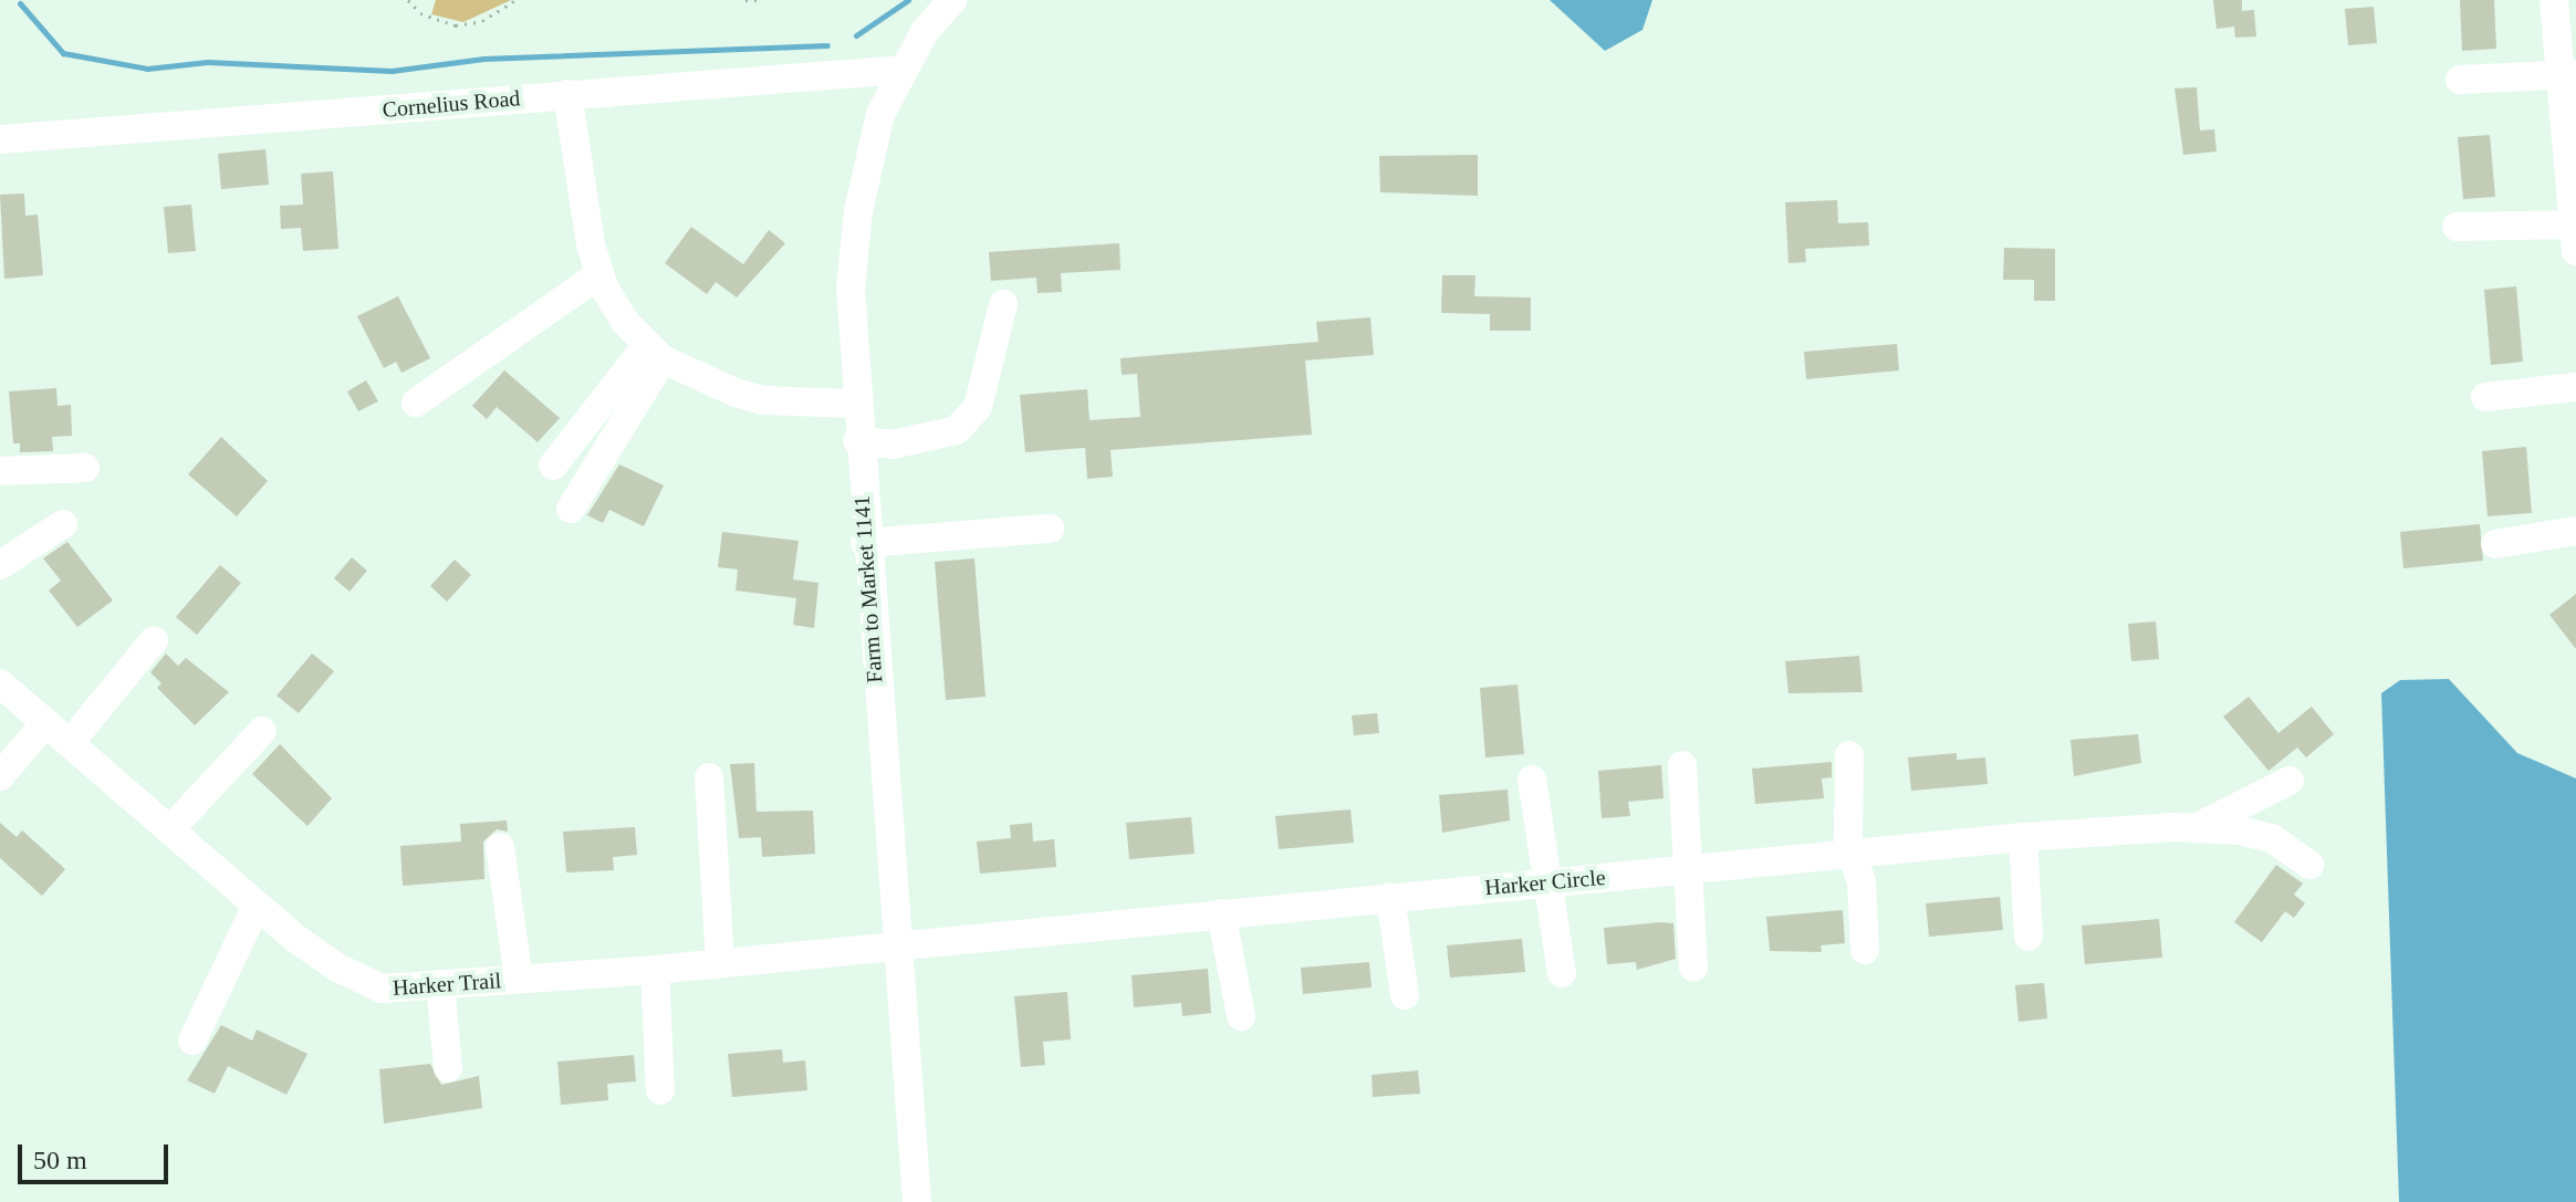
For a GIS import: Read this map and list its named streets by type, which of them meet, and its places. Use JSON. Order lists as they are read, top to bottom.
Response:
{
  "streets": {
    "street": [
      "Cornelius Road",
      "Farm to Market 1141",
      "Harker Circle",
      "Harker Trail"
    ]
  },
  "crossings": [
    ["Cornelius Road", "Farm to Market 1141"],
    ["Farm to Market 1141", "Harker Circle"],
    ["Farm to Market 1141", "Harker Trail"],
    ["Harker Circle", "Harker Trail"]
  ],
  "scale_bar": "50 m"
}
